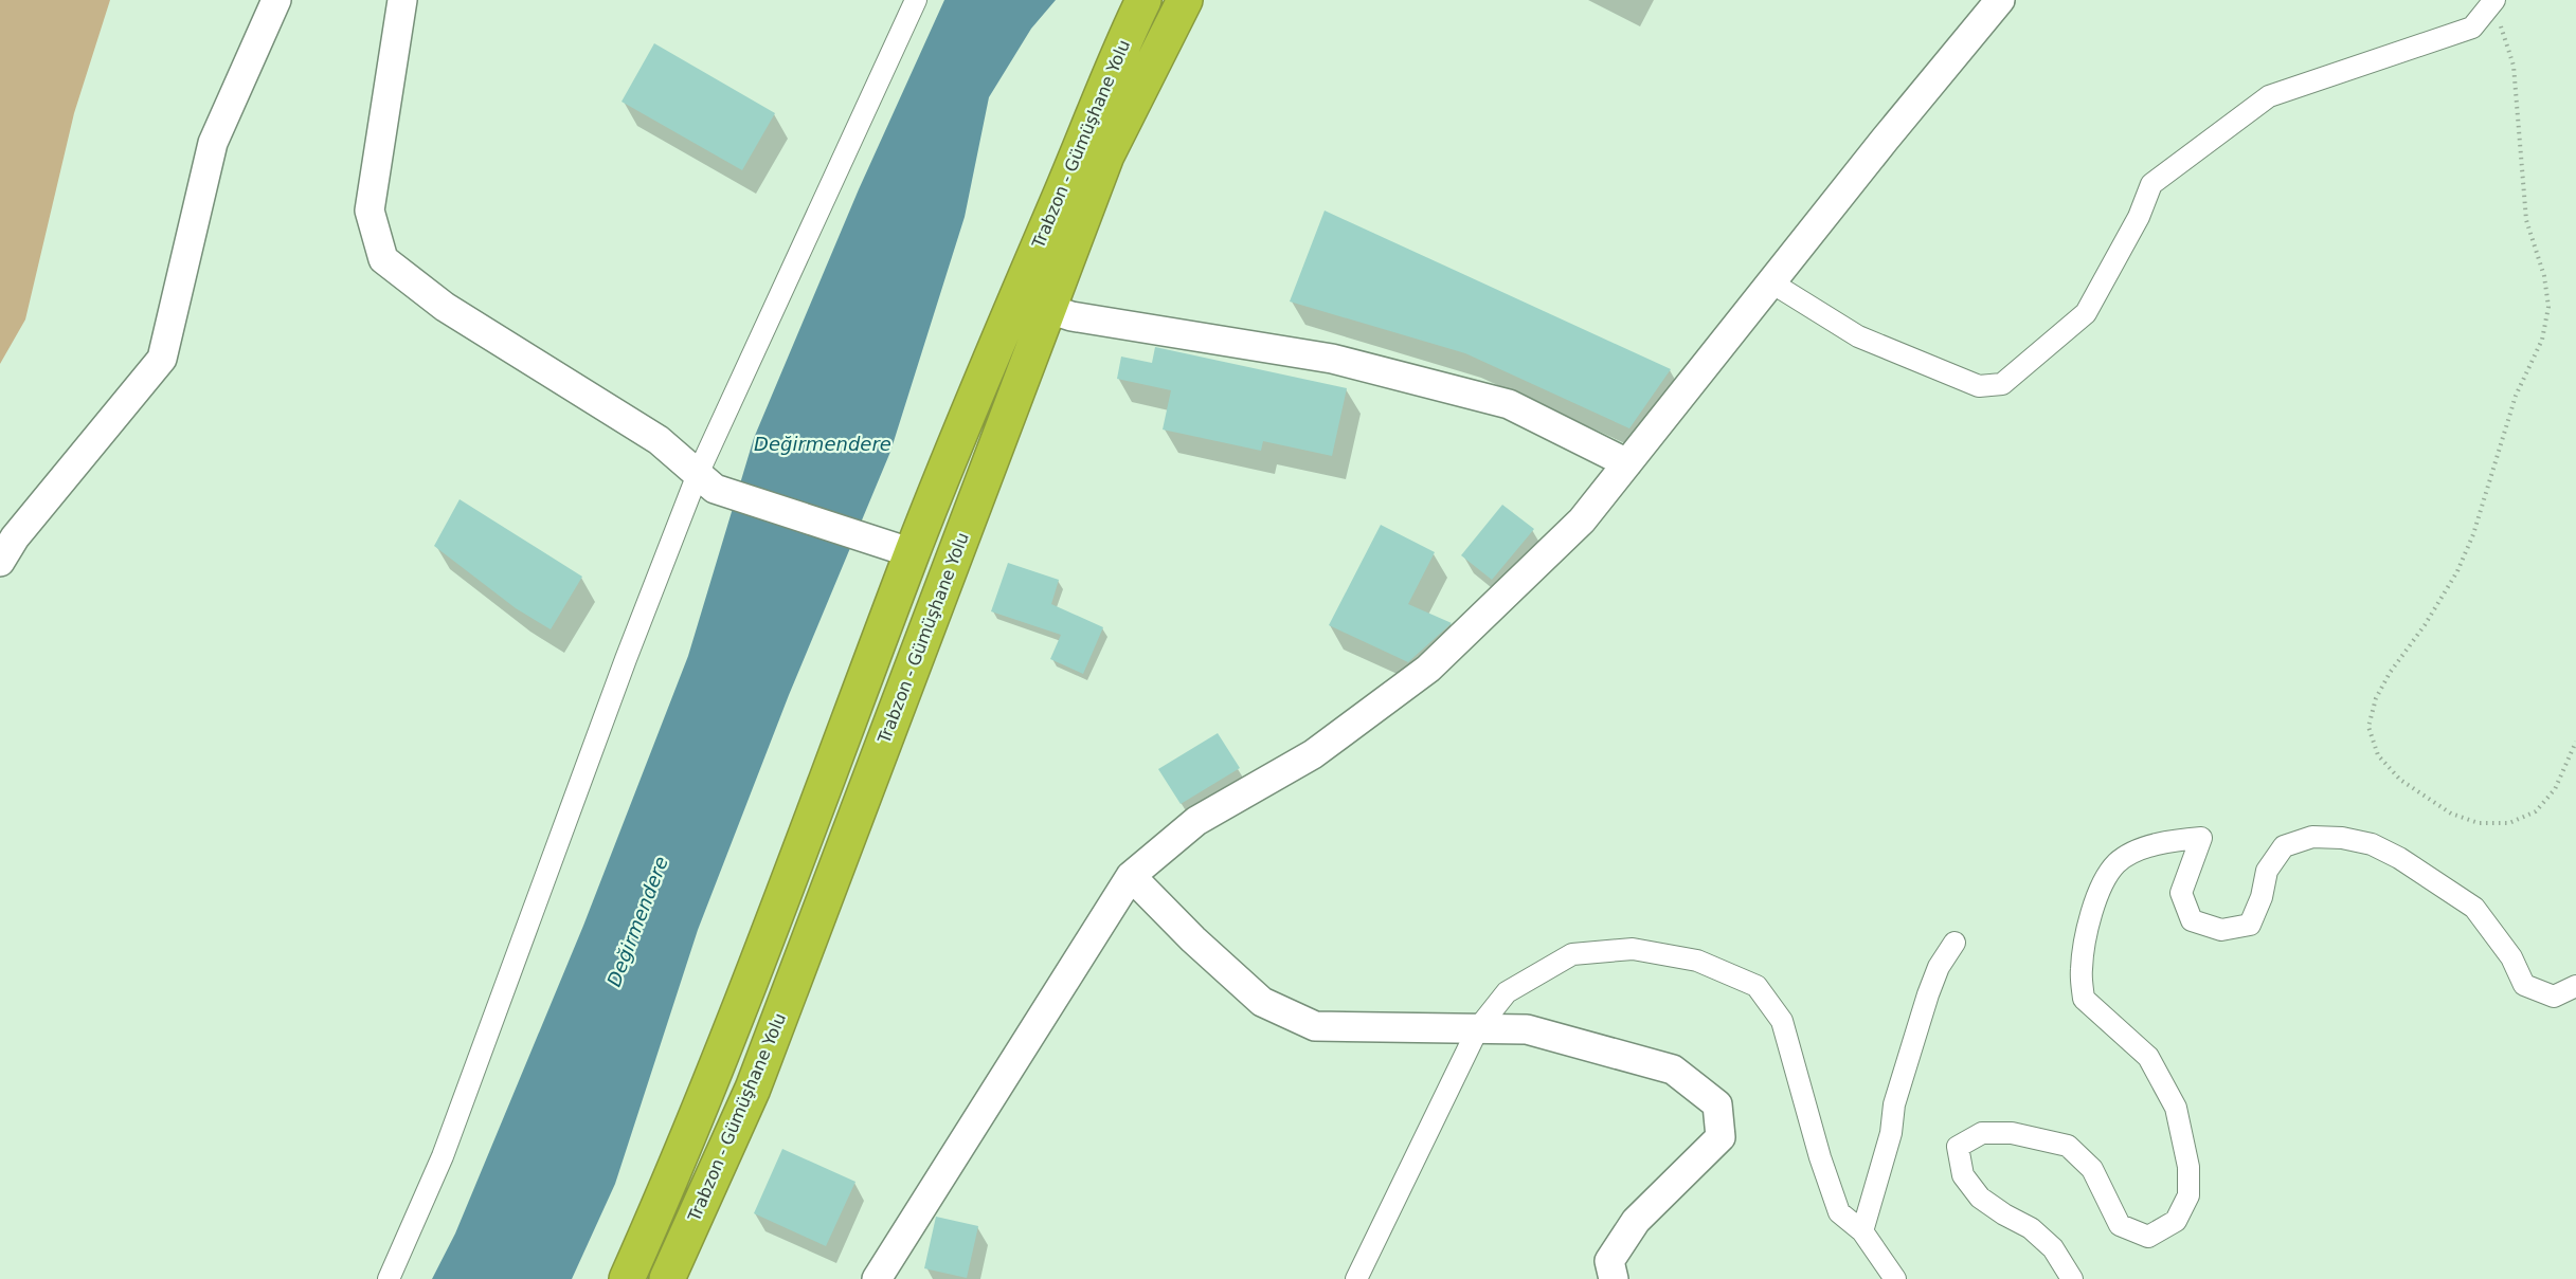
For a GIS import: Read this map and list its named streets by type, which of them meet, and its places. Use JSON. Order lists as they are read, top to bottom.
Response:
{
  "streets": {
    "highway": ["Trabzon - Gümüşhane Yolu"]
  },
  "water": ["Değirmendere"]
}
